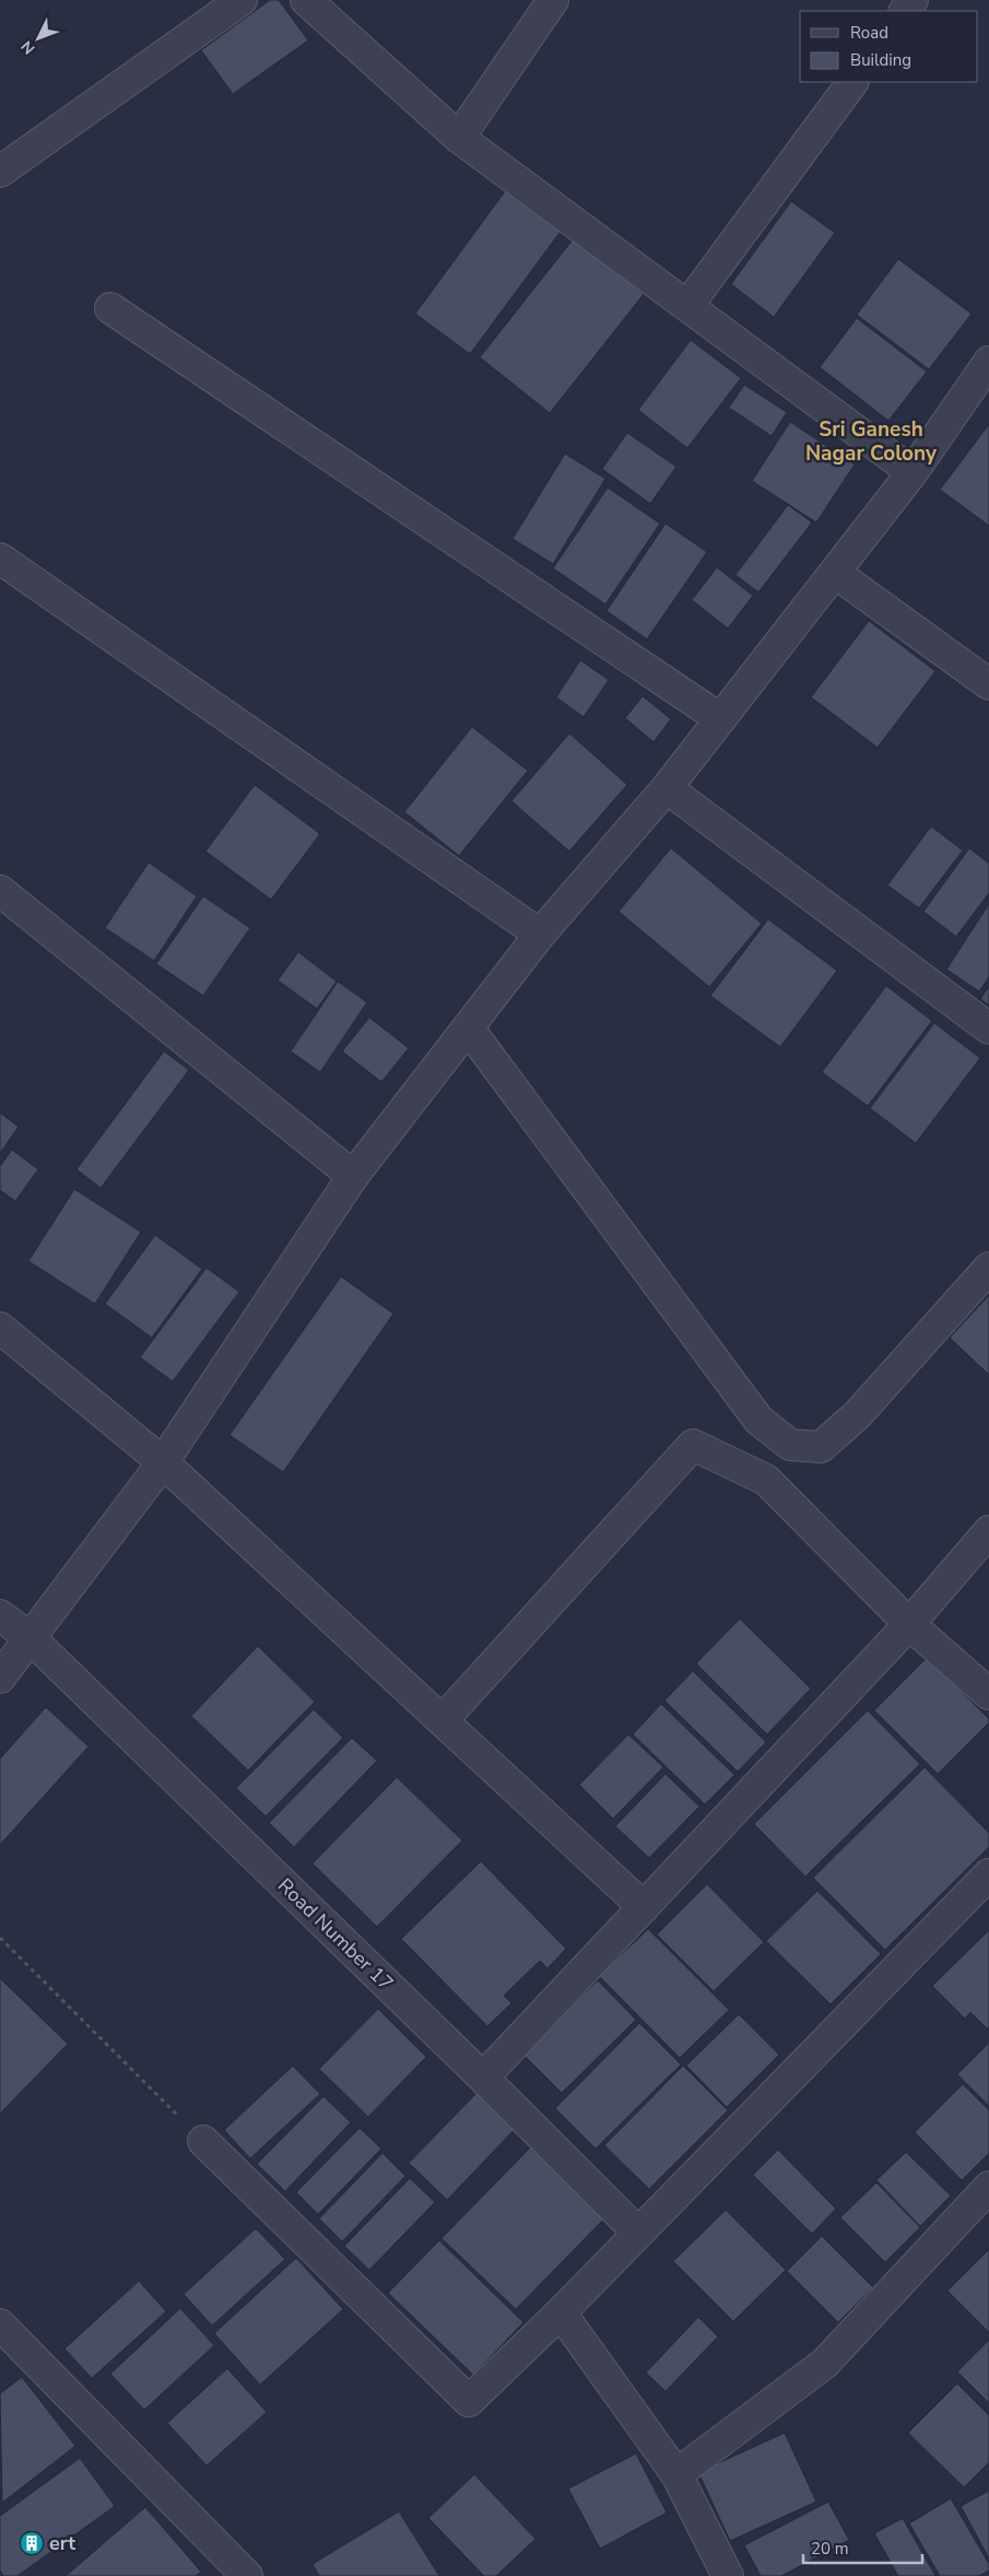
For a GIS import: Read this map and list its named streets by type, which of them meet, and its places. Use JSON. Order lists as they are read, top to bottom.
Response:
{
  "streets": {
    "street": ["Road Number 17"]
  },
  "districts": ["Sri Ganesh Nagar Colony"],
  "places": {
    "building": ["ert"]
  },
  "legend": ["Road", "Building"],
  "scale_bar": "20 m",
  "north": "bottom left"
}
